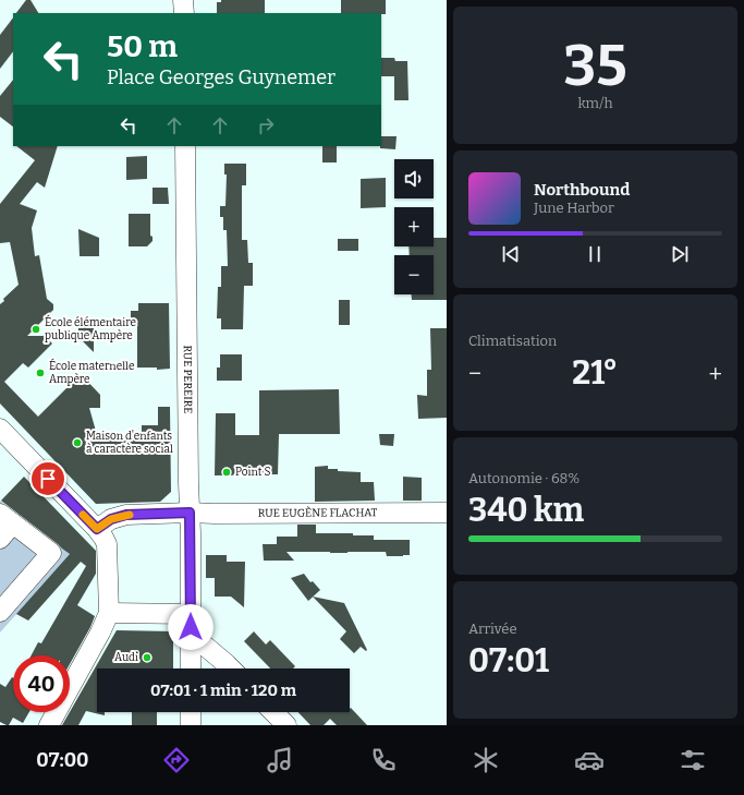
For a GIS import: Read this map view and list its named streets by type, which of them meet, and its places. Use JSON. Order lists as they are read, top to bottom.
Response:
{
  "streets": {
    "street": ["RUE PEREIRE", "RUE EUGÈNE FLACHAT"]
  },
  "crossings": [
    ["RUE PEREIRE", "RUE EUGÈNE FLACHAT"]
  ],
  "places": [
    "École élémentaire publique Ampère",
    "École maternelle Ampère",
    "Maison d'enfants à caractère social",
    "Point S",
    "Audi"
  ],
  "page": {
    "tile": [
      ["35", "km/h"],
      "Climatisation",
      ["Autonomie · 68%", "340 km"],
      ["Arrivée", "07:01"]
    ],
    "turn": ["50 m", "Place Georges Guynemer"],
    "map_buttons": ["+", "−"],
    "song": ["Northbound", "June Harbor"],
    "heat": ["−", "21°", "+"],
    "limit": "40",
    "trip": "07:01 · 1 min · 120 m",
    "tabs": "07:00"
  }
}
